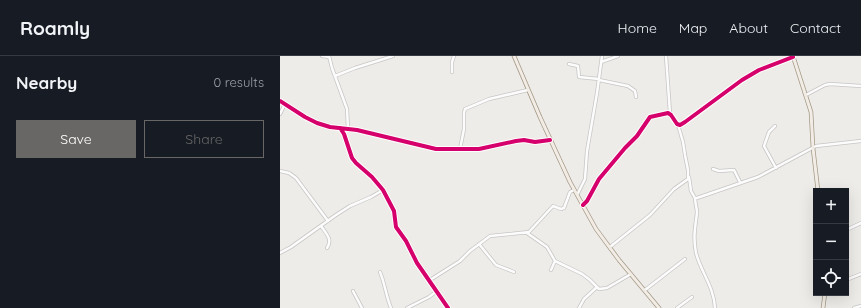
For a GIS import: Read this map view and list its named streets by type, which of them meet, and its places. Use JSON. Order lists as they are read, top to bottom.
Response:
{
  "page": {
    "header": "Roamly",
    "nav": [
      "Home",
      "Map",
      "About",
      "Contact"
    ],
    "heading": ["Nearby", "0 results"],
    "buttons": ["Save", "Share"],
    "map_buttons": ["+", "−"]
  }
}
